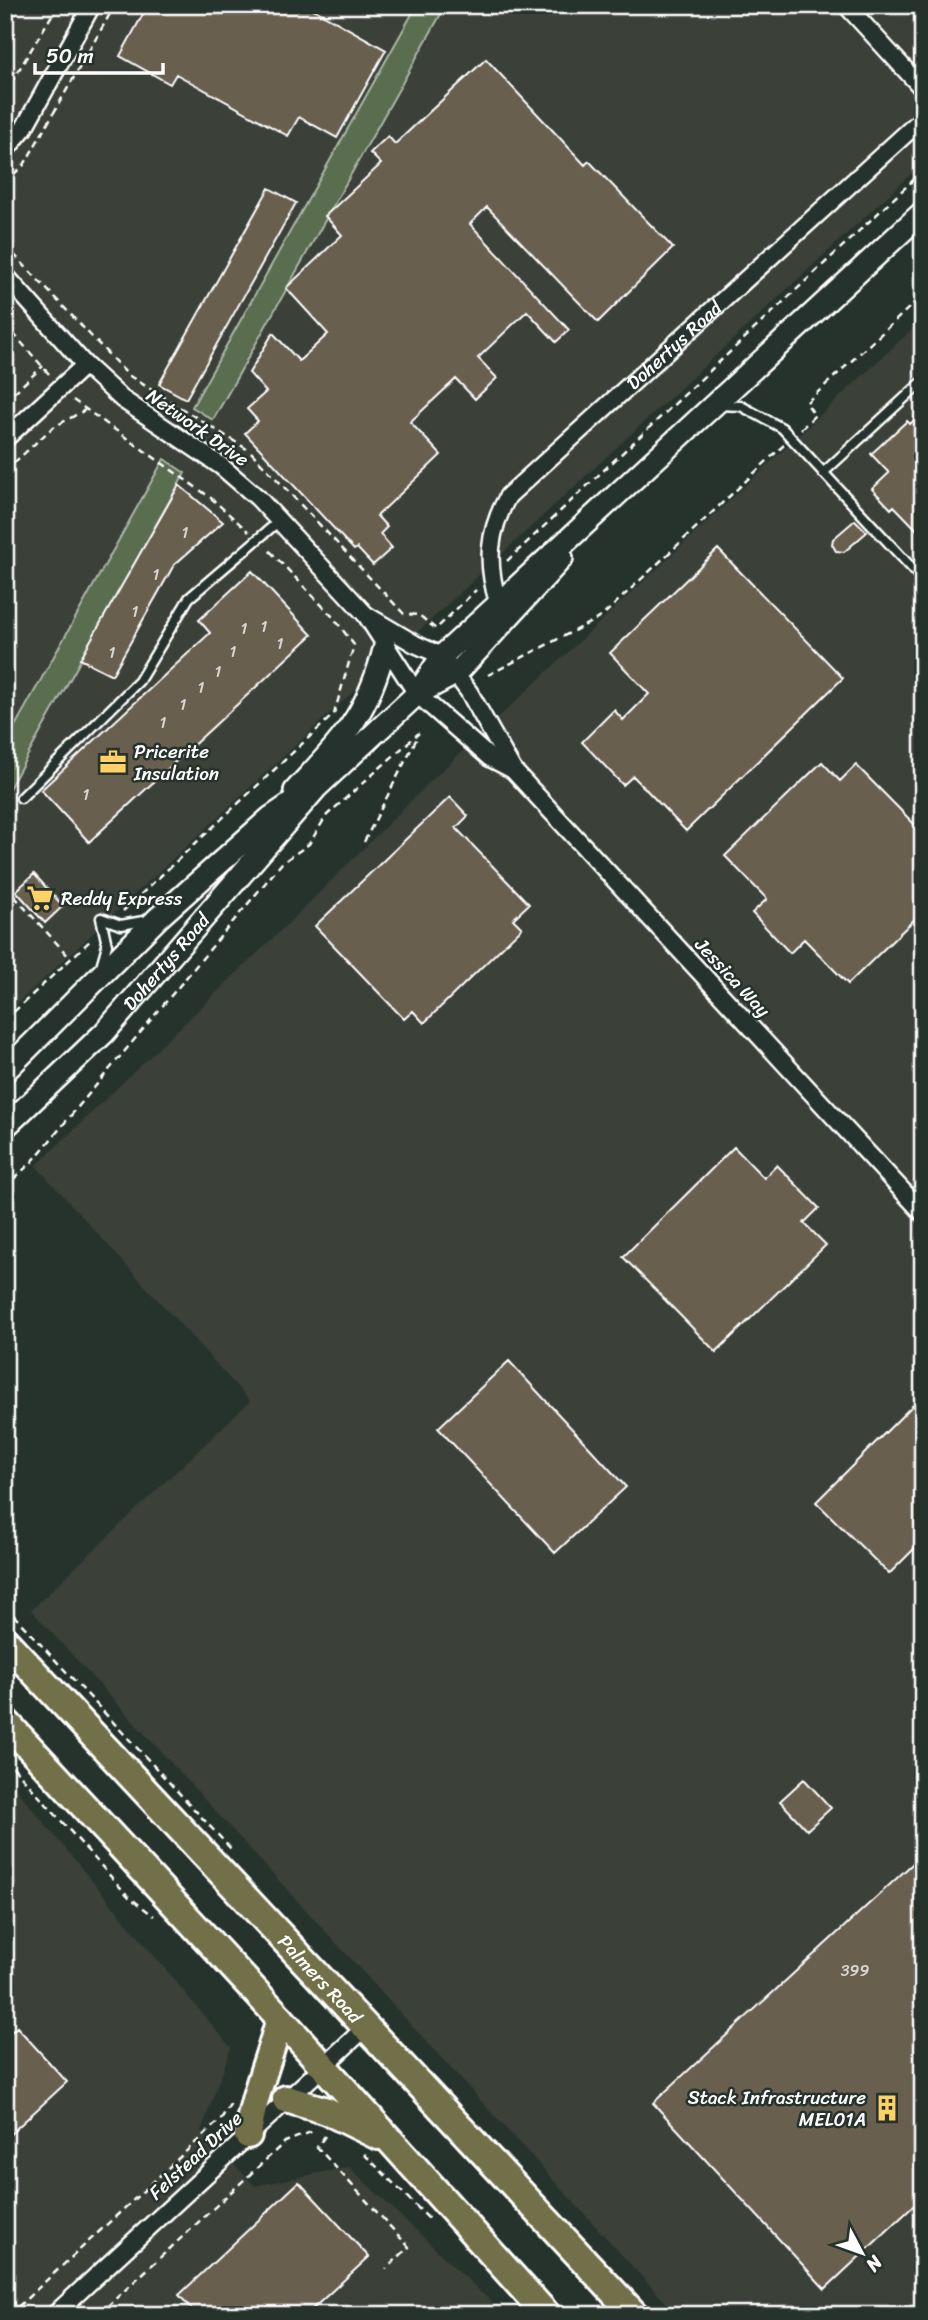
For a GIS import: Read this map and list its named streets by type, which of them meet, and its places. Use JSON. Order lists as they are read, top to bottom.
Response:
{
  "streets": {
    "highway": ["Palmers Road"],
    "main road": ["Dohertys Road"],
    "street": ["Network Drive", "Jessica Way", "Felstead Drive"]
  },
  "crossings": [
    ["Dohertys Road", "Network Drive"],
    ["Dohertys Road", "Jessica Way"],
    ["Network Drive", "Jessica Way"],
    ["Palmers Road", "Felstead Drive"]
  ],
  "places": {
    "office": ["Pricerite Insulation"],
    "supermarket": ["Reddy Express"],
    "building": ["Stack Infrastructure MEL01A"]
  },
  "house_numbers": [
    "1",
    "1",
    "1",
    "1",
    "1",
    "1",
    "1",
    "1",
    "1",
    "1",
    "1",
    "1",
    "1",
    "399"
  ],
  "scale_bar": "50 m",
  "north": "bottom right"
}
